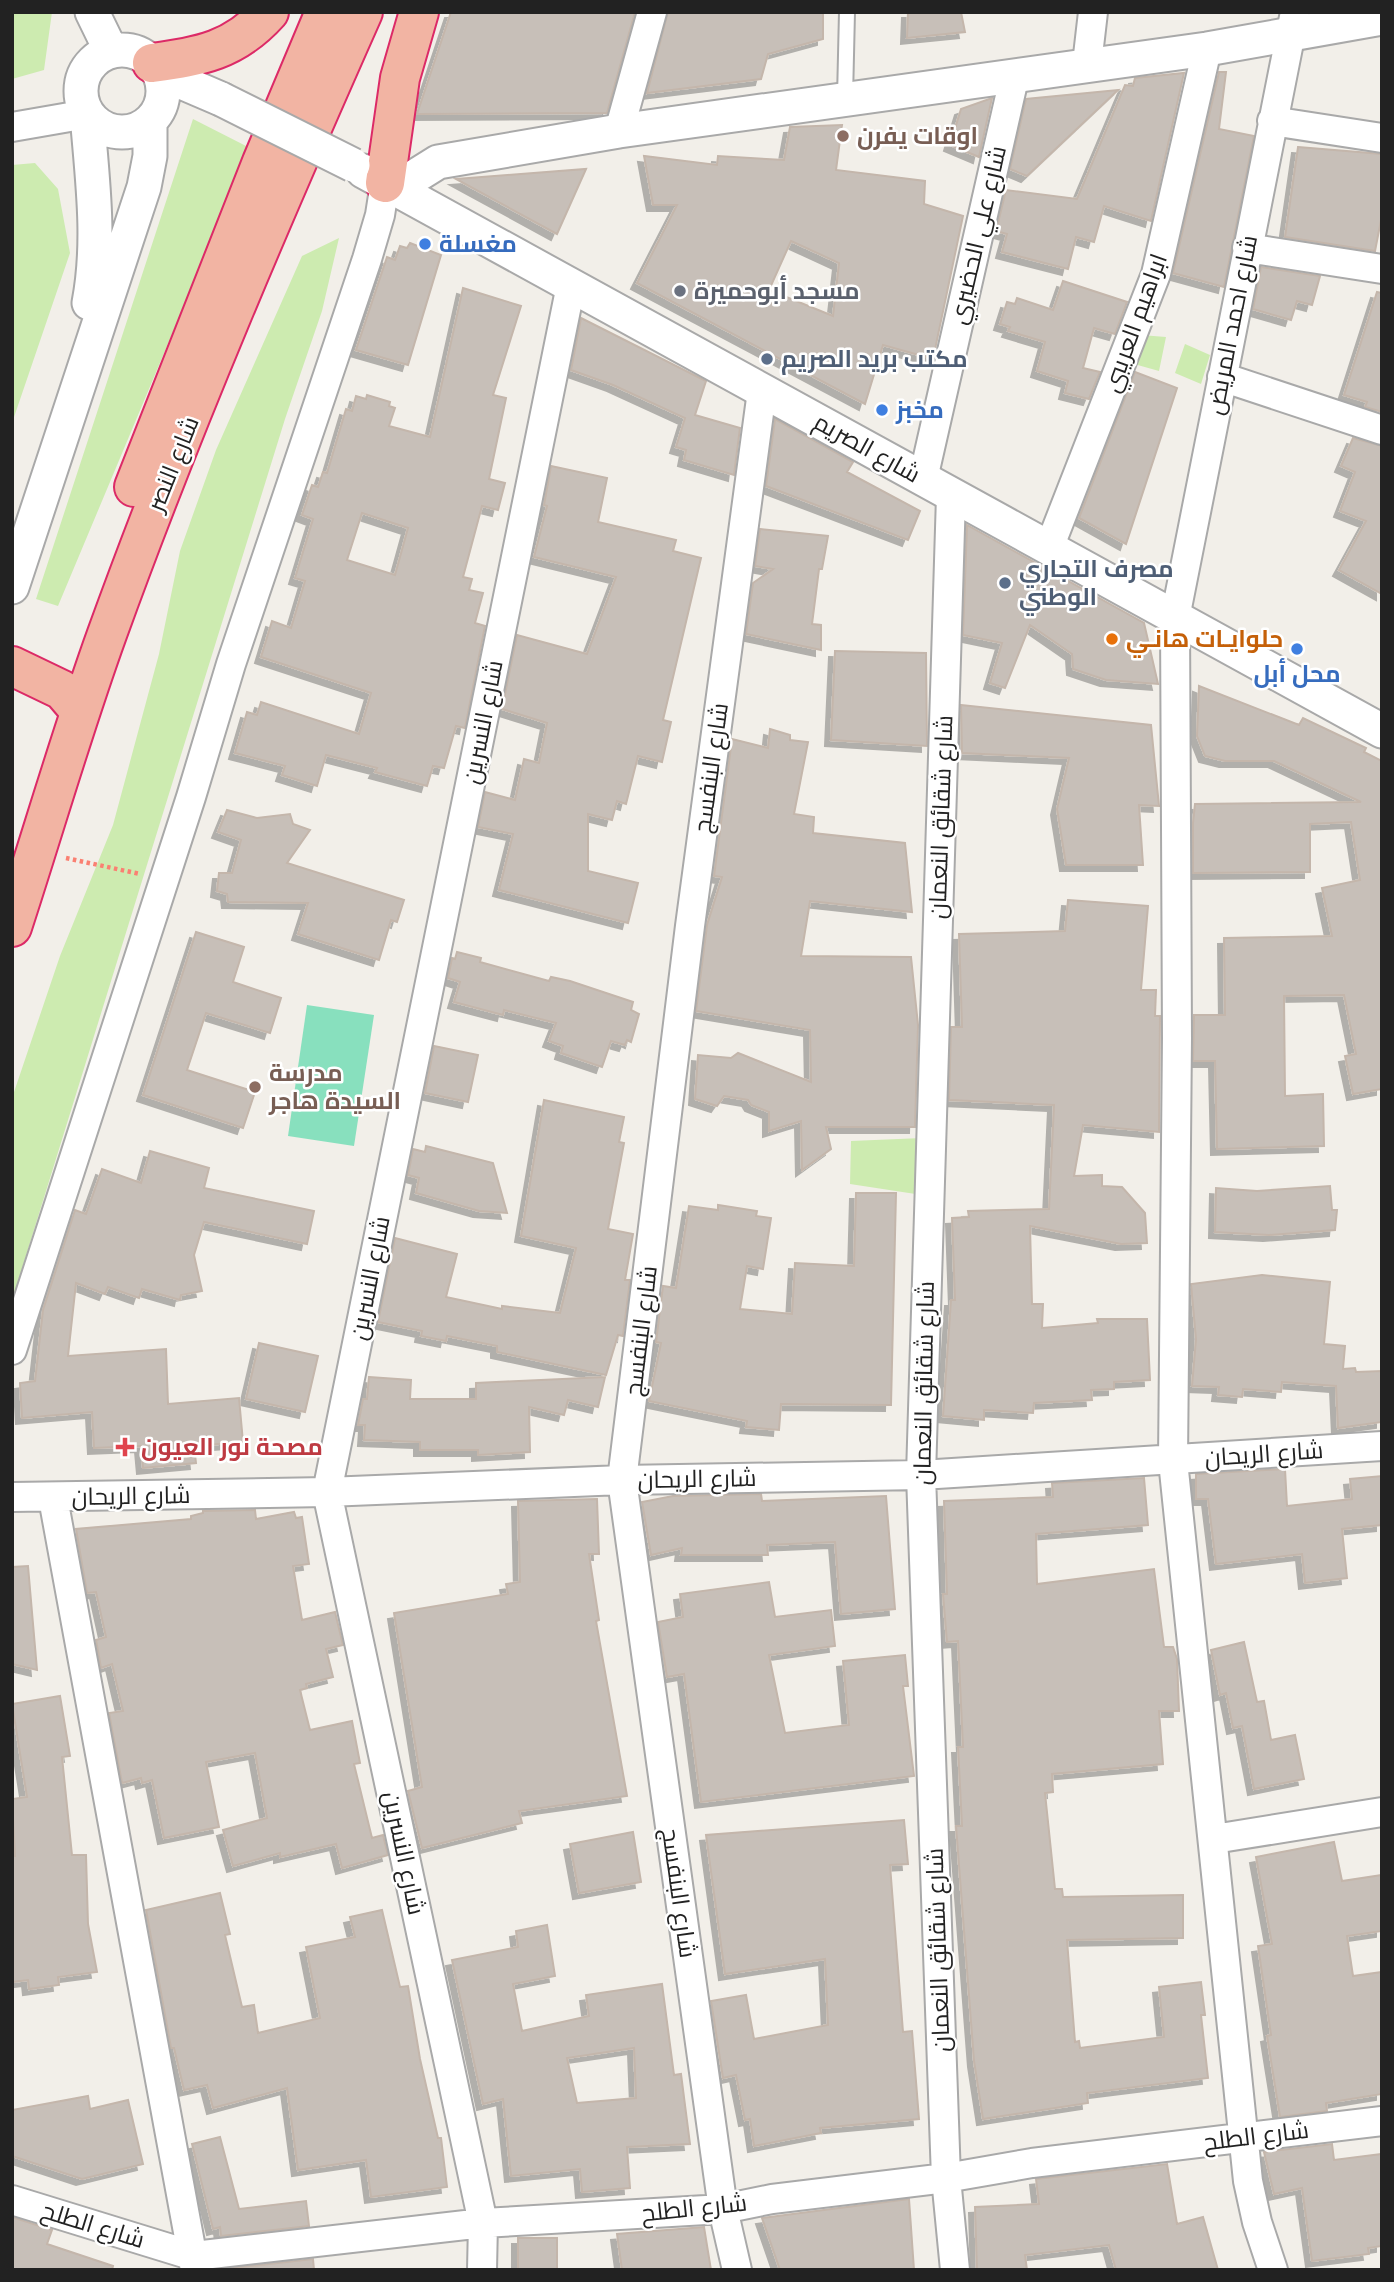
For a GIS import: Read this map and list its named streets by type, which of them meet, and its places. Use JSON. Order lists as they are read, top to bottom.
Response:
{
  "streets": {
    "highway": ["شارع النصر"],
    "street": [
      "شارع علي الحضيري",
      "ابراهيم العريبي",
      "شارع احمد المريض",
      "شارع الصريم",
      "شارع النسرين",
      "شارع البنفسج",
      "شارع شقائق النعمان",
      "شارع الريحان",
      "شارع الطلح"
    ]
  },
  "crossings": [
    ["شارع علي الحضيري", "شارع الصريم"],
    ["ابراهيم العريبي", "شارع الصريم"],
    ["شارع احمد المريض", "شارع الصريم"],
    ["شارع احمد المريض", "شارع الريحان"],
    ["شارع احمد المريض", "شارع الطلح"],
    ["شارع الصريم", "شارع النسرين"],
    ["شارع الصريم", "شارع البنفسج"],
    ["شارع الصريم", "شارع شقائق النعمان"],
    ["شارع النسرين", "شارع الريحان"],
    ["شارع النسرين", "شارع الطلح"],
    ["شارع البنفسج", "شارع الريحان"],
    ["شارع البنفسج", "شارع الطلح"],
    ["شارع شقائق النعمان", "شارع الريحان"],
    ["شارع شقائق النعمان", "شارع الطلح"]
  ],
  "places": {
    "other": [
      "اوقات يفرن",
      "مغسلة",
      "مسجد أبوحميرة",
      "مكتب بريد الصريم",
      "مخبز",
      "مصرف التجاري الوطني",
      "حلوايـات هانـي",
      "محل أبل",
      "مدرسة السيدة هاجر"
    ],
    "health": ["مصحة نور العيون"]
  }
}
